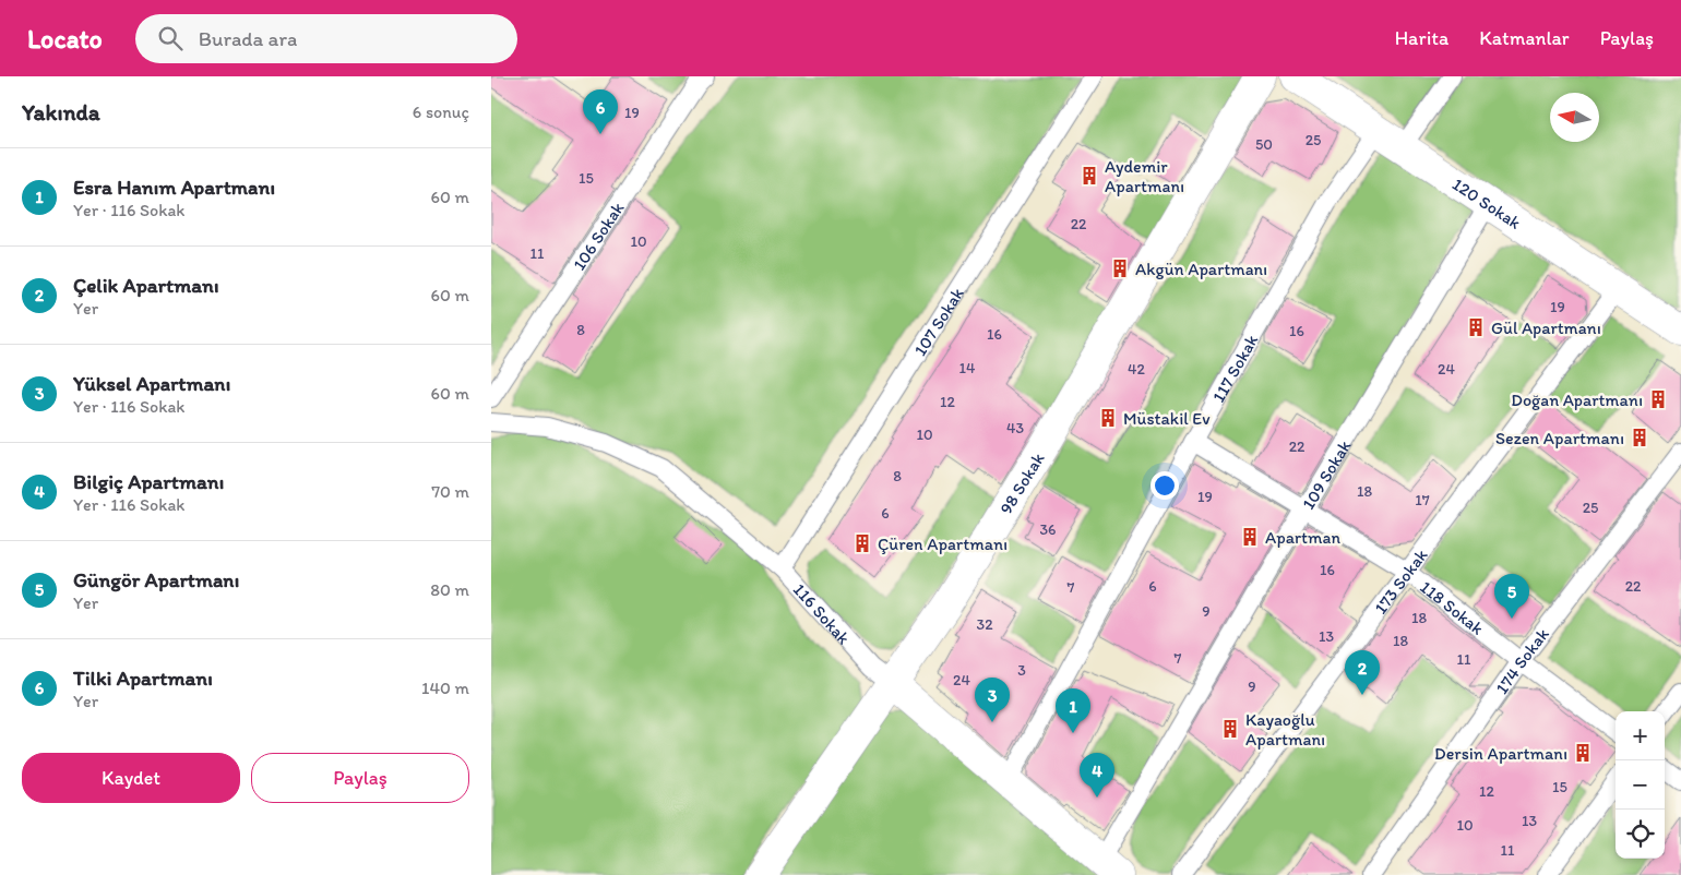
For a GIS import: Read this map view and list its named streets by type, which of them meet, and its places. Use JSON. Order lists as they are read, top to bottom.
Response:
{
  "streets": {
    "street": ["120 Sokak", "98 Sokak", "116 Sokak"],
    "lane": [
      "106 Sokak",
      "107 Sokak",
      "117 Sokak",
      "109 Sokak",
      "173 Sokak",
      "118 Sokak",
      "174 Sokak"
    ]
  },
  "crossings": [
    ["120 Sokak", "117 Sokak"],
    ["120 Sokak", "109 Sokak"],
    ["120 Sokak", "173 Sokak"],
    ["107 Sokak", "116 Sokak"],
    ["117 Sokak", "118 Sokak"],
    ["117 Sokak", "116 Sokak"],
    ["109 Sokak", "118 Sokak"],
    ["109 Sokak", "116 Sokak"],
    ["98 Sokak", "116 Sokak"],
    ["173 Sokak", "118 Sokak"],
    ["118 Sokak", "174 Sokak"]
  ],
  "places": {
    "building": [
      "Aydemir Apartmanı",
      "Akgün Apartmanı",
      "Gül Apartmanı",
      "Doğan Apartmanı",
      "Müstakil Ev",
      "Sezen Apartmanı",
      "Apartman",
      "Çüren Apartmanı",
      "Kayaoğlu Apartmanı",
      "Dersin Apartmanı"
    ]
  },
  "house_numbers": [
    "19",
    "25",
    "50",
    "15",
    "22",
    "10",
    "11",
    "19",
    "8",
    "16",
    "16",
    "14",
    "42",
    "24",
    "12",
    "43",
    "10",
    "22",
    "8",
    "18",
    "19",
    "17",
    "25",
    "6",
    "36",
    "16",
    "6",
    "22",
    "7",
    "9",
    "18",
    "32",
    "13",
    "18",
    "7",
    "11",
    "3",
    "24",
    "9",
    "15",
    "12",
    "13",
    "10",
    "11"
  ],
  "north": "left",
  "page": {
    "header": "Locato",
    "search": "Burada ara",
    "nav": ["Harita", "Katmanlar", "Paylaş"],
    "heading": ["Yakında", "6 sonuç"],
    "pins": [
      "6",
      "5",
      "2",
      "3",
      "1",
      "4"
    ],
    "list": [
      {
        "mark": "1",
        "name": "Esra Hanım Apartmanı",
        "note": "Yer · 116 Sokak",
        "value": "60 m"
      },
      {
        "mark": "2",
        "name": "Çelik Apartmanı",
        "note": "Yer",
        "value": "60 m"
      },
      {
        "mark": "3",
        "name": "Yüksel Apartmanı",
        "note": "Yer · 116 Sokak",
        "value": "60 m"
      },
      {
        "mark": "4",
        "name": "Bilgiç Apartmanı",
        "note": "Yer · 116 Sokak",
        "value": "70 m"
      },
      {
        "mark": "5",
        "name": "Güngör Apartmanı",
        "note": "Yer",
        "value": "80 m"
      },
      {
        "mark": "6",
        "name": "Tilki Apartmanı",
        "note": "Yer",
        "value": "140 m"
      }
    ],
    "map_buttons": ["+", "−"],
    "buttons": ["Kaydet", "Paylaş"]
  }
}
